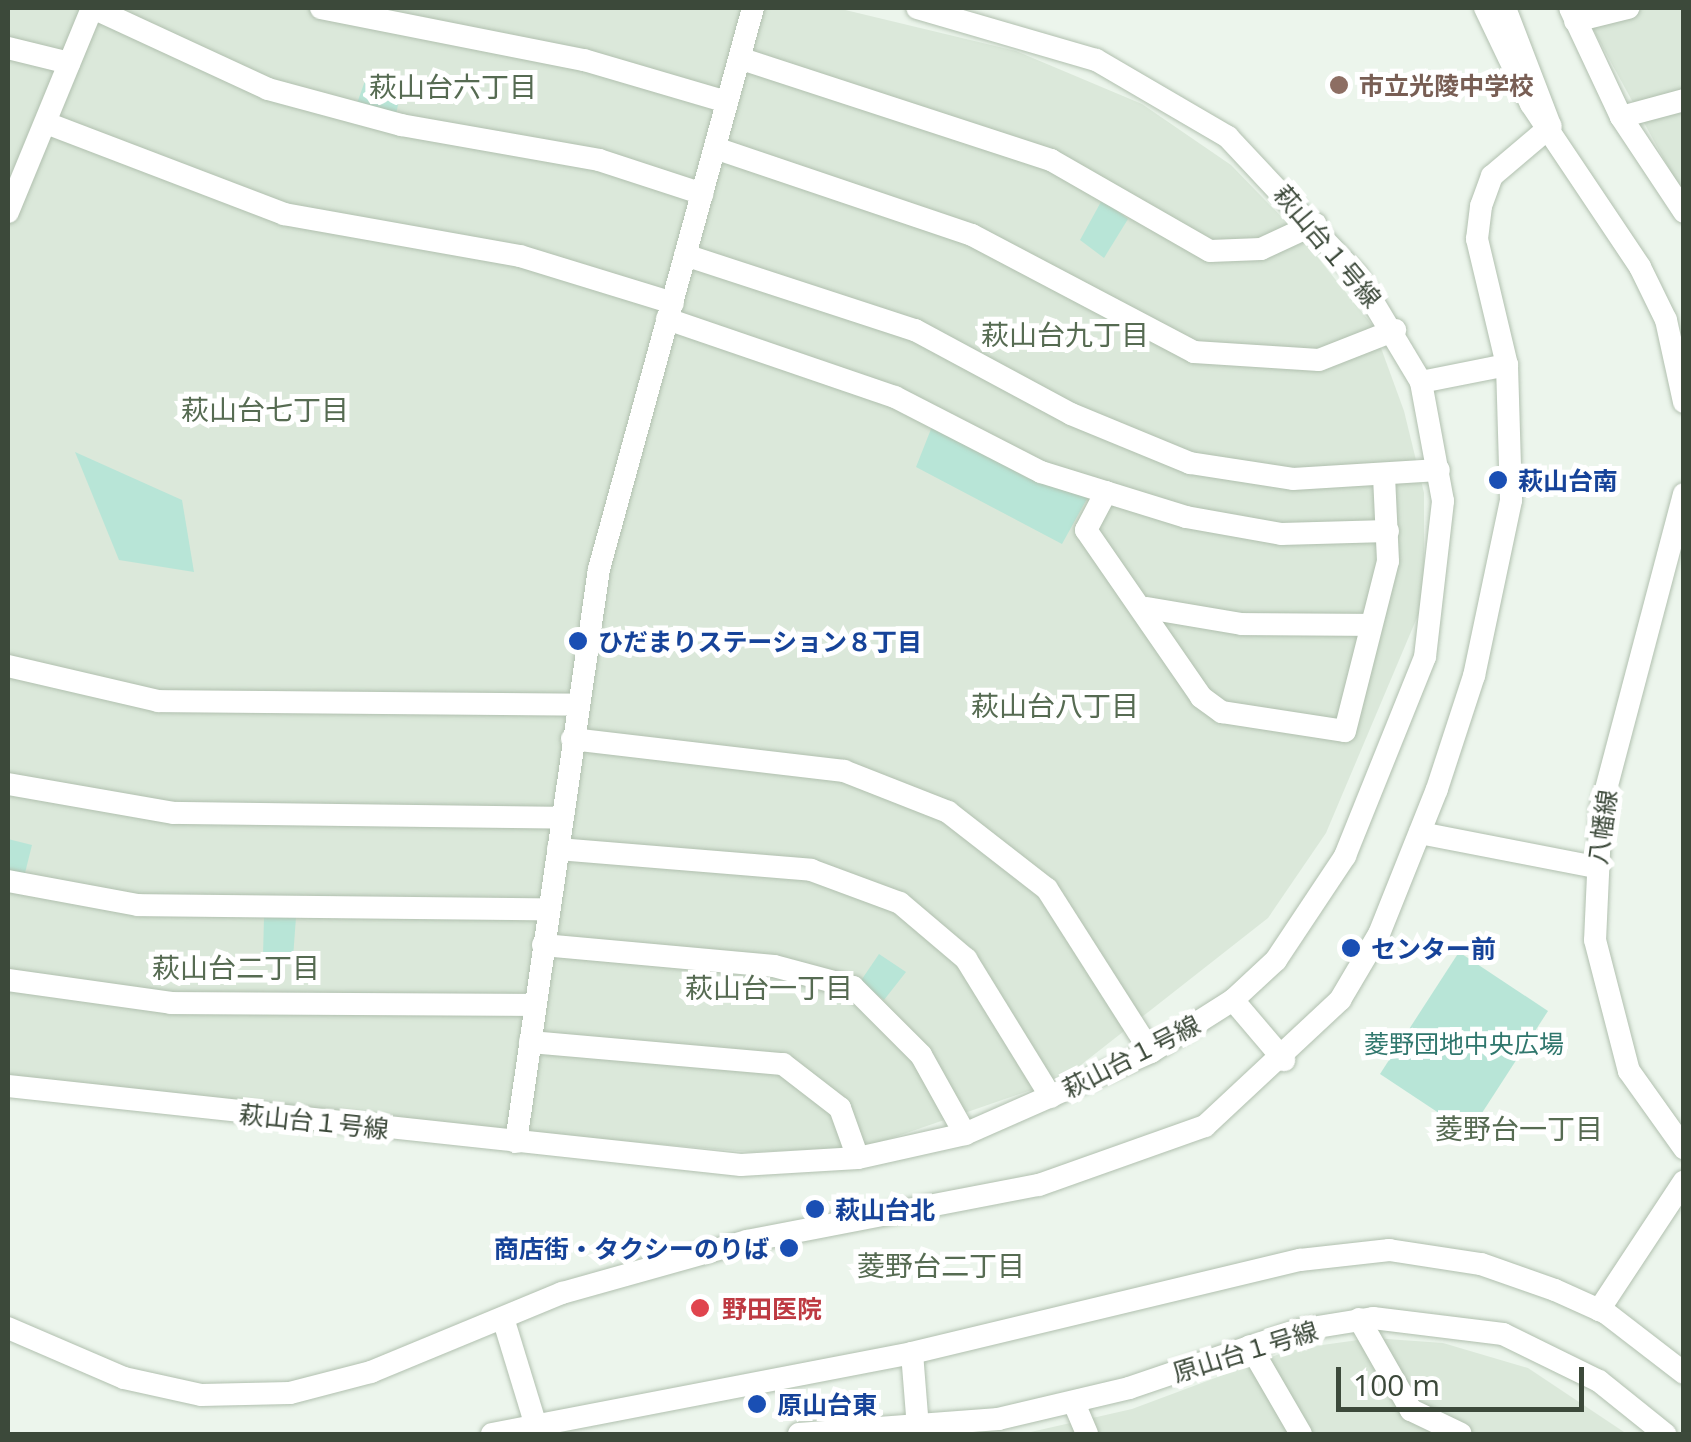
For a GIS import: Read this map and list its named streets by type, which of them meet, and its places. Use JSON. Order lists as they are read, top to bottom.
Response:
{
  "streets": {
    "street": ["萩山台１号線", "八幡線", "原山台１号線"]
  },
  "districts": [
    "萩山台六丁目",
    "萩山台九丁目",
    "萩山台七丁目",
    "萩山台八丁目",
    "萩山台二丁目",
    "萩山台一丁目",
    "菱野台一丁目",
    "菱野台二丁目"
  ],
  "parks": ["菱野団地中央広場"],
  "places": [
    "市立光陵中学校",
    "萩山台南",
    "ひだまりステーション８丁目",
    "センター前",
    "萩山台北",
    "商店街・タクシーのりば",
    "野田医院",
    "原山台東"
  ],
  "scale_bar": "100 m"
}
